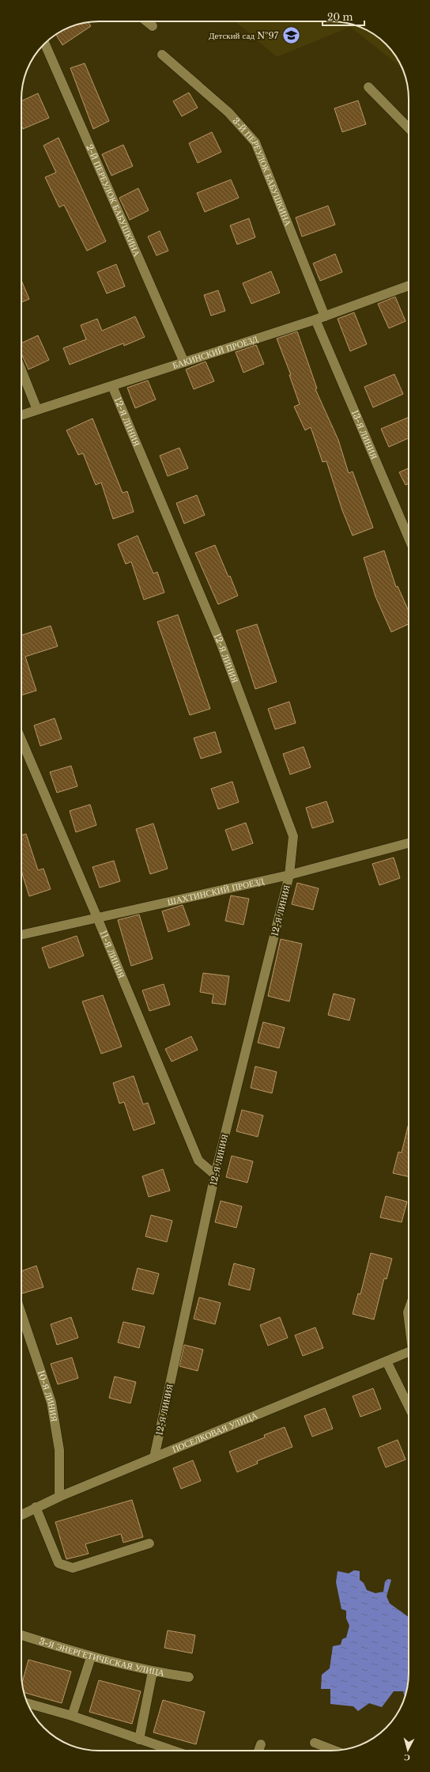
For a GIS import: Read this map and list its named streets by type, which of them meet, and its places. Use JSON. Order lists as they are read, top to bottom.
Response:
{
  "streets": {
    "street": [
      "3-Й ПЕРЕУЛОК БАБУШКИНА",
      "2-Й ПЕРЕУЛОК БАБУШКИНА",
      "БАКИНСКИЙ ПРОЕЗД",
      "12-Я ЛИНИЯ",
      "13-Я ЛИНИЯ",
      "ШАХТИНСКИЙ ПРОЕЗД",
      "11-Я ЛИНИЯ",
      "10-Я ЛИНИЯ",
      "ПОСЕЛКОВАЯ УЛИЦА",
      "3-Я ЭНЕРГЕТИЧЕСКАЯ УЛИЦА"
    ]
  },
  "crossings": [
    ["3-Й ПЕРЕУЛОК БАБУШКИНА", "БАКИНСКИЙ ПРОЕЗД"],
    ["3-Й ПЕРЕУЛОК БАБУШКИНА", "13-Я ЛИНИЯ"],
    ["2-Й ПЕРЕУЛОК БАБУШКИНА", "БАКИНСКИЙ ПРОЕЗД"],
    ["БАКИНСКИЙ ПРОЕЗД", "12-Я ЛИНИЯ"],
    ["БАКИНСКИЙ ПРОЕЗД", "13-Я ЛИНИЯ"],
    ["12-Я ЛИНИЯ", "ШАХТИНСКИЙ ПРОЕЗД"],
    ["12-Я ЛИНИЯ", "11-Я ЛИНИЯ"],
    ["12-Я ЛИНИЯ", "ПОСЕЛКОВАЯ УЛИЦА"],
    ["ШАХТИНСКИЙ ПРОЕЗД", "11-Я ЛИНИЯ"],
    ["10-Я ЛИНИЯ", "ПОСЕЛКОВАЯ УЛИЦА"]
  ],
  "places": {
    "school or university": ["Детский сад №97"]
  },
  "scale_bar": "20 m",
  "north": "bottom"
}
